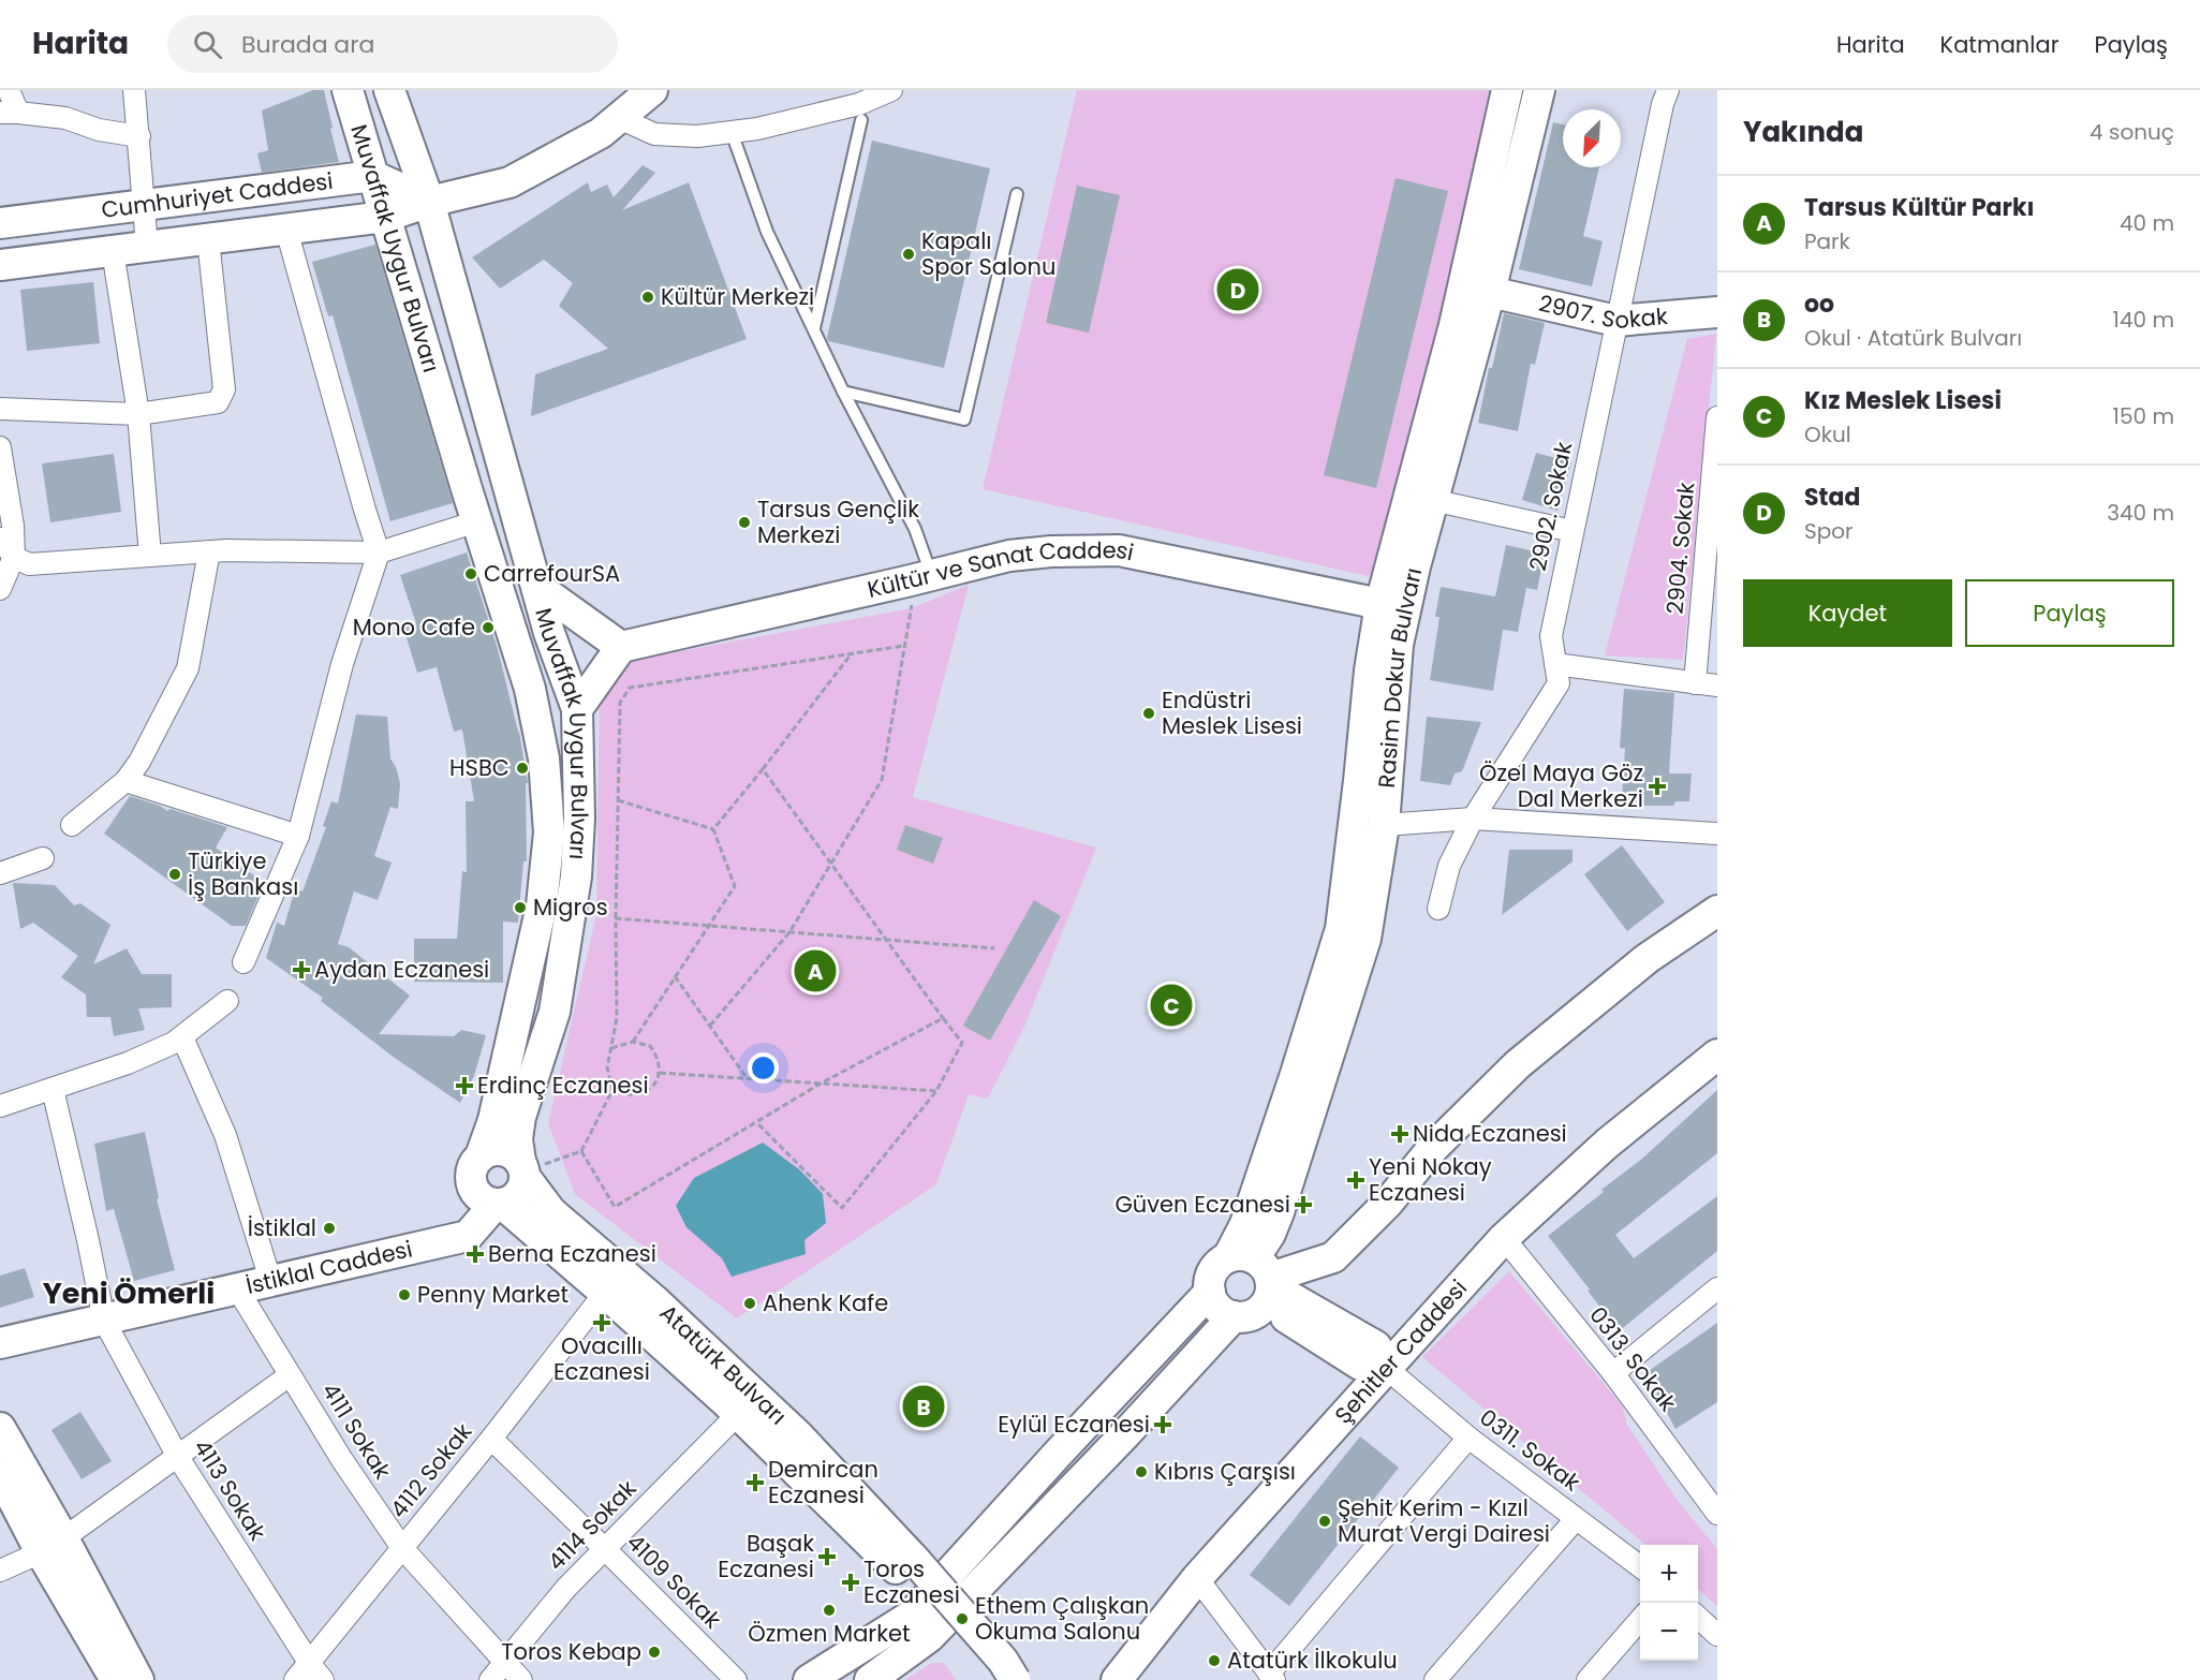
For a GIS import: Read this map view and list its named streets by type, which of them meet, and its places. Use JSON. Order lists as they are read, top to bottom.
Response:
{
  "streets": {
    "main road": [
      "Cumhuriyet Caddesi",
      "Muvaffak Uygur Bulvarı",
      "2907. Sokak",
      "Kültür ve Sanat Caddesi",
      "Rasim Dokur Bulvarı",
      "İstiklal Caddesi",
      "Şehitler Caddesi",
      "Atatürk Bulvarı"
    ],
    "street": [
      "2902. Sokak",
      "2904. Sokak",
      "0313. Sokak",
      "4111 Sokak",
      "0311. Sokak",
      "4112 Sokak",
      "4113 Sokak",
      "4114 Sokak",
      "4109 Sokak"
    ]
  },
  "crossings": [
    ["Cumhuriyet Caddesi", "Muvaffak Uygur Bulvarı"],
    ["Muvaffak Uygur Bulvarı", "İstiklal Caddesi"],
    ["Muvaffak Uygur Bulvarı", "Atatürk Bulvarı"],
    ["2907. Sokak", "2902. Sokak"],
    ["2907. Sokak", "Rasim Dokur Bulvarı"],
    ["İstiklal Caddesi", "Atatürk Bulvarı"],
    ["İstiklal Caddesi", "4111 Sokak"],
    ["İstiklal Caddesi", "4113 Sokak"],
    ["Şehitler Caddesi", "0313. Sokak"],
    ["Şehitler Caddesi", "0311. Sokak"],
    ["Atatürk Bulvarı", "4112 Sokak"],
    ["Atatürk Bulvarı", "4114 Sokak"],
    ["4111 Sokak", "4112 Sokak"],
    ["4111 Sokak", "4114 Sokak"],
    ["4112 Sokak", "4113 Sokak"],
    ["4112 Sokak", "4109 Sokak"],
    ["4114 Sokak", "4109 Sokak"]
  ],
  "districts": ["Yeni Ömerli"],
  "places": {
    "other": [
      "Kapalı Spor Salonu",
      "Kültür Merkezi",
      "Tarsus Gençlik Merkezi",
      "CarrefourSA",
      "Mono Cafe",
      "Endüstri Meslek Lisesi",
      "HSBC",
      "Türkiye İş Bankası",
      "Migros",
      "İstiklal",
      "Penny Market",
      "Ahenk Kafe",
      "Kıbrıs Çarşısı",
      "Şehit Kerim - Kızıl Murat Vergi Dairesi",
      "Özmen Market",
      "Ethem Çalışkan Okuma Salonu",
      "Toros Kebap",
      "Atatürk İlkokulu"
    ],
    "health": [
      "Özel Maya Göz Dal Merkezi",
      "Aydan Eczanesi",
      "Erdinç Eczanesi",
      "Nida Eczanesi",
      "Yeni Nokay Eczanesi",
      "Güven Eczanesi",
      "Berna Eczanesi",
      "Ovacıllı Eczanesi",
      "Eylül Eczanesi",
      "Demircan Eczanesi",
      "Başak Eczanesi",
      "Toros Eczanesi"
    ]
  },
  "north": "bottom left",
  "page": {
    "header": "Harita",
    "search": "Burada ara",
    "nav": ["Harita", "Katmanlar", "Paylaş"],
    "heading": ["Yakında", "4 sonuç"],
    "list": [
      {
        "mark": "A",
        "name": "Tarsus Kültür Parkı",
        "note": "Park",
        "value": "40 m"
      },
      {
        "mark": "B",
        "name": "oo",
        "note": "Okul · Atatürk Bulvarı",
        "value": "140 m"
      },
      {
        "mark": "C",
        "name": "Kız Meslek Lisesi",
        "note": "Okul",
        "value": "150 m"
      },
      {
        "mark": "D",
        "name": "Stad",
        "note": "Spor",
        "value": "340 m"
      }
    ],
    "pins": [
      "D",
      "A",
      "C",
      "B"
    ],
    "buttons": ["Kaydet", "Paylaş"],
    "map_buttons": ["+", "−"]
  }
}
